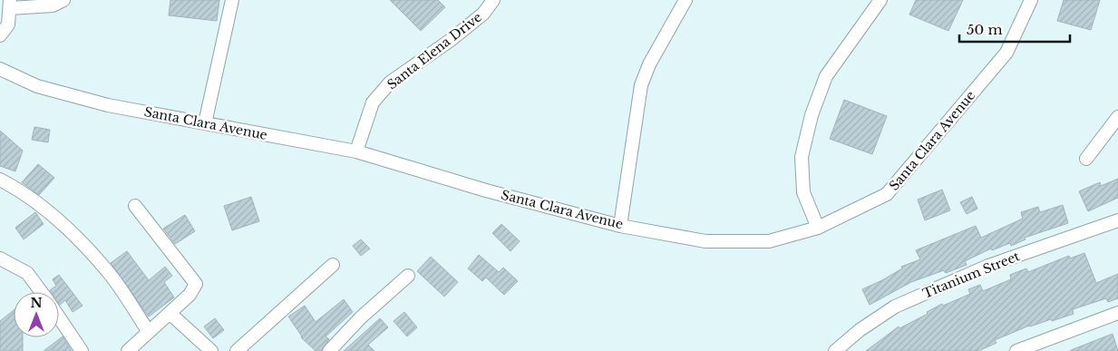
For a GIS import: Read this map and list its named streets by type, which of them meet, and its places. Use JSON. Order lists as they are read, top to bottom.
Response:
{
  "streets": {
    "street": ["Santa Elena Drive", "Santa Clara Avenue", "Titanium Street"]
  },
  "crossings": [
    ["Santa Elena Drive", "Santa Clara Avenue"]
  ],
  "scale_bar": "50 m",
  "north": "top"
}
